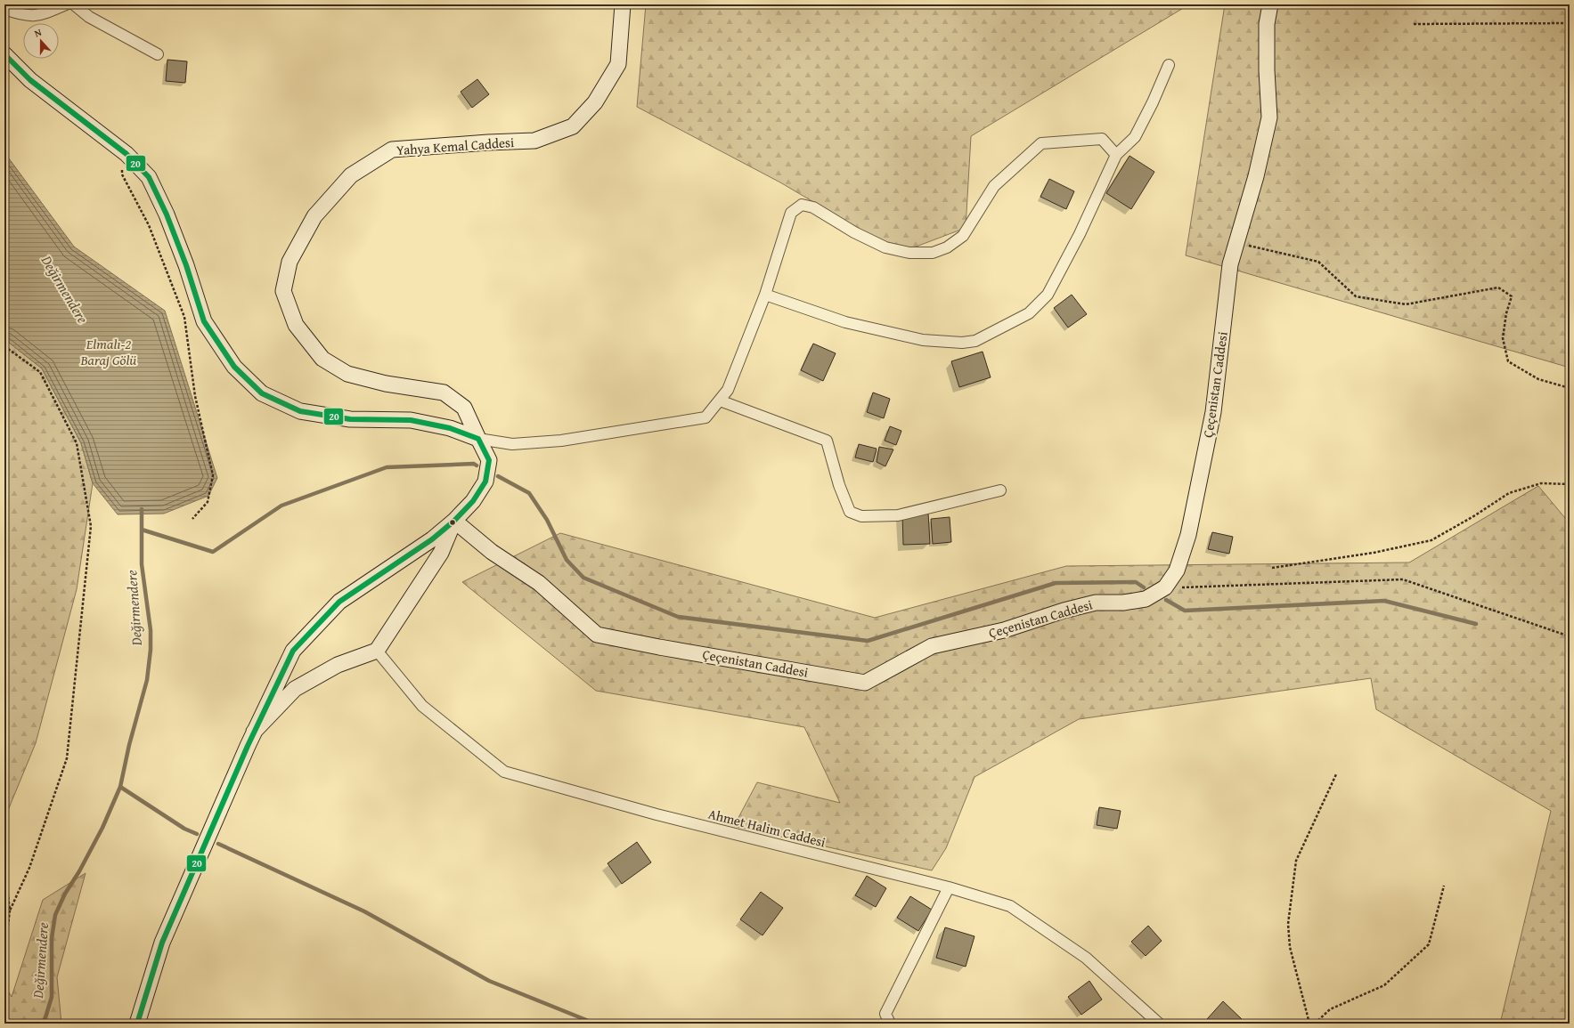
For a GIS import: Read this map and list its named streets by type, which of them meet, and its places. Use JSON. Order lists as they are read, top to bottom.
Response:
{
  "streets": {
    "street": ["Yahya Kemal Caddesi", "Çeçenistan Caddesi", "Ahmet Halim Caddesi"]
  },
  "crossings": [
    ["Yahya Kemal Caddesi", "Çeçenistan Caddesi"]
  ],
  "water": ["Değirmendere", "Elmalı-2 Baraj Gölü"],
  "lines": ["transit line 20"],
  "north": "top"
}
